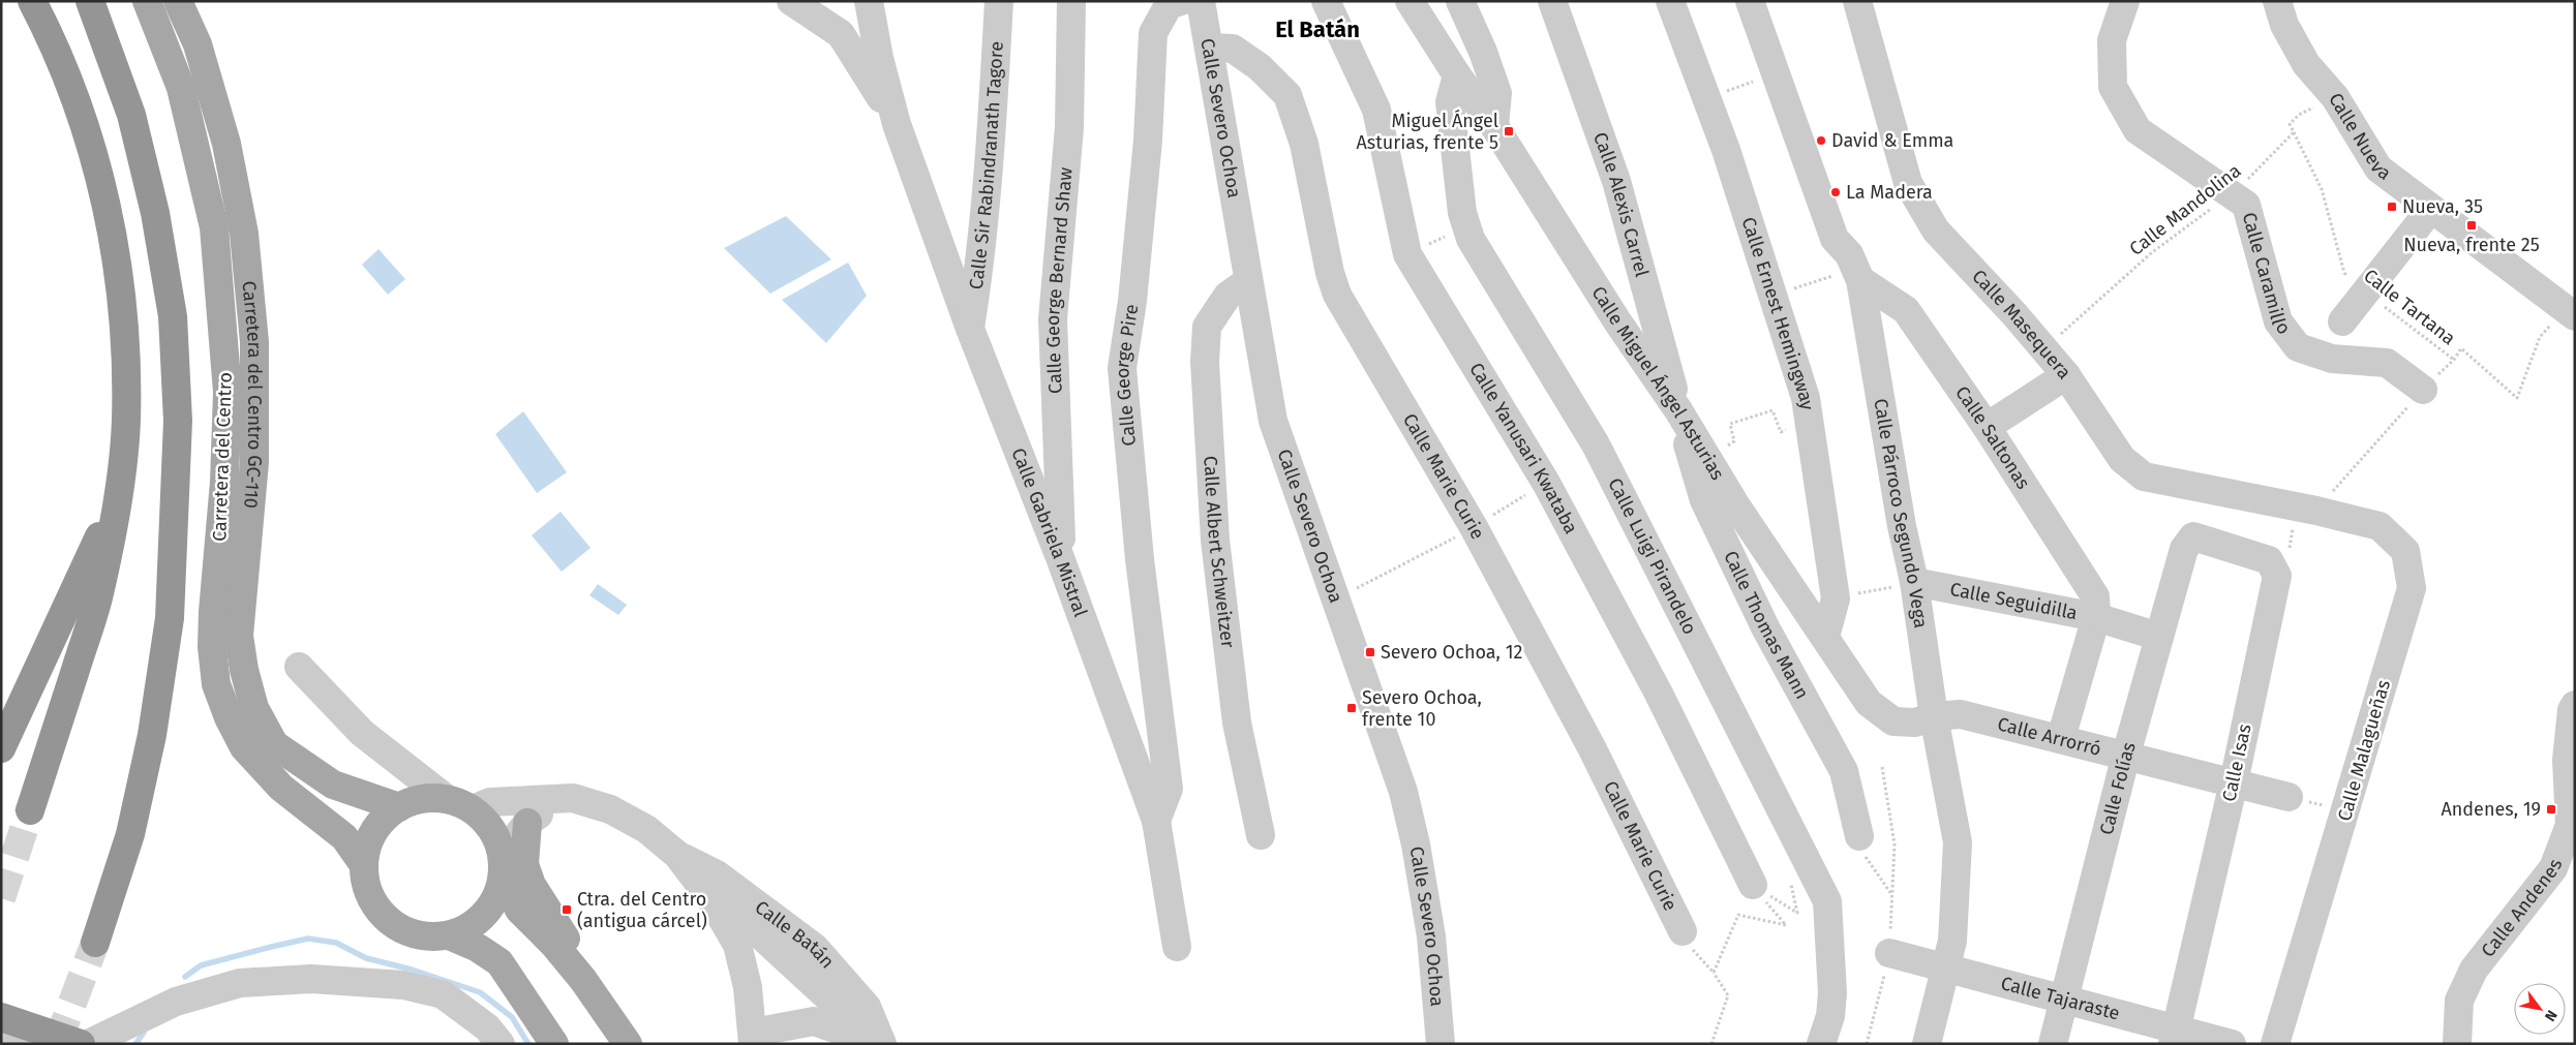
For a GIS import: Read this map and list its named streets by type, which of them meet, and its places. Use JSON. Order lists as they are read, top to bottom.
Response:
{
  "streets": {
    "main road": ["Carretera del Centro GC-110", "Carretera del Centro"],
    "street": [
      "Calle Severo Ochoa",
      "Calle Nueva",
      "Calle Sir Rabindranath Tagore",
      "Calle Alexis Carrel",
      "Calle Caramillo",
      "Calle George Bernard Shaw",
      "Calle Ernest Hemingway",
      "Calle Masequera",
      "Calle George Pire",
      "Calle Miguel Ángel Asturias",
      "Calle Saltonas",
      "Calle Yanusari Kwataba",
      "Calle Marie Curie",
      "Calle Párroco Segundo Vega",
      "Calle Gabriela Mistral",
      "Calle Albert Schweitzer",
      "Calle Luigi Pirandelo",
      "Calle Seguidilla",
      "Calle Thomas Mann",
      "Calle Arrorró",
      "Calle Malagueñas",
      "Calle Isas",
      "Calle Folías",
      "Calle Andenes",
      "Calle Batán",
      "Calle Tajaraste"
    ],
    "path": ["Calle Mandolina", "Calle Tartana"]
  },
  "crossings": [
    ["Calle Severo Ochoa", "Calle Marie Curie"],
    ["Calle Severo Ochoa", "Calle Albert Schweitzer"],
    ["Calle Nueva", "Calle Mandolina"],
    ["Calle Sir Rabindranath Tagore", "Calle Gabriela Mistral"],
    ["Calle Alexis Carrel", "Calle Miguel Ángel Asturias"],
    ["Calle Alexis Carrel", "Calle Thomas Mann"],
    ["Calle Mandolina", "Calle Caramillo"],
    ["Calle Mandolina", "Calle Tartana"],
    ["Calle Mandolina", "Calle Masequera"],
    ["Calle George Bernard Shaw", "Calle Gabriela Mistral"],
    ["Calle Ernest Hemingway", "Calle Miguel Ángel Asturias"],
    ["Calle Masequera", "Calle Malagueñas"],
    ["Calle George Pire", "Calle Gabriela Mistral"],
    ["Calle Miguel Ángel Asturias", "Calle Párroco Segundo Vega"],
    ["Calle Miguel Ángel Asturias", "Calle Luigi Pirandelo"],
    ["Calle Miguel Ángel Asturias", "Calle Thomas Mann"],
    ["Calle Miguel Ángel Asturias", "Calle Arrorró"],
    ["Carretera del Centro GC-110", "Carretera del Centro"],
    ["Calle Saltonas", "Calle Párroco Segundo Vega"],
    ["Calle Saltonas", "Calle Seguidilla"],
    ["Calle Párroco Segundo Vega", "Calle Seguidilla"],
    ["Calle Párroco Segundo Vega", "Calle Arrorró"],
    ["Calle Párroco Segundo Vega", "Calle Tajaraste"],
    ["Calle Seguidilla", "Calle Folías"],
    ["Calle Arrorró", "Calle Isas"],
    ["Calle Arrorró", "Calle Folías"],
    ["Calle Isas", "Calle Folías"],
    ["Calle Isas", "Calle Tajaraste"],
    ["Calle Folías", "Calle Tajaraste"]
  ],
  "districts": ["El Batán"],
  "places": {
    "transit": [
      "Miguel Ángel Asturias, frente 5",
      "Nueva, 35",
      "Nueva, frente 25",
      "Severo Ochoa, 12",
      "Severo Ochoa, frente 10",
      "Andenes, 19",
      "Ctra. del Centro (antigua cárcel)"
    ],
    "other": ["David & Emma", "La Madera"]
  },
  "north": "bottom right"
}
